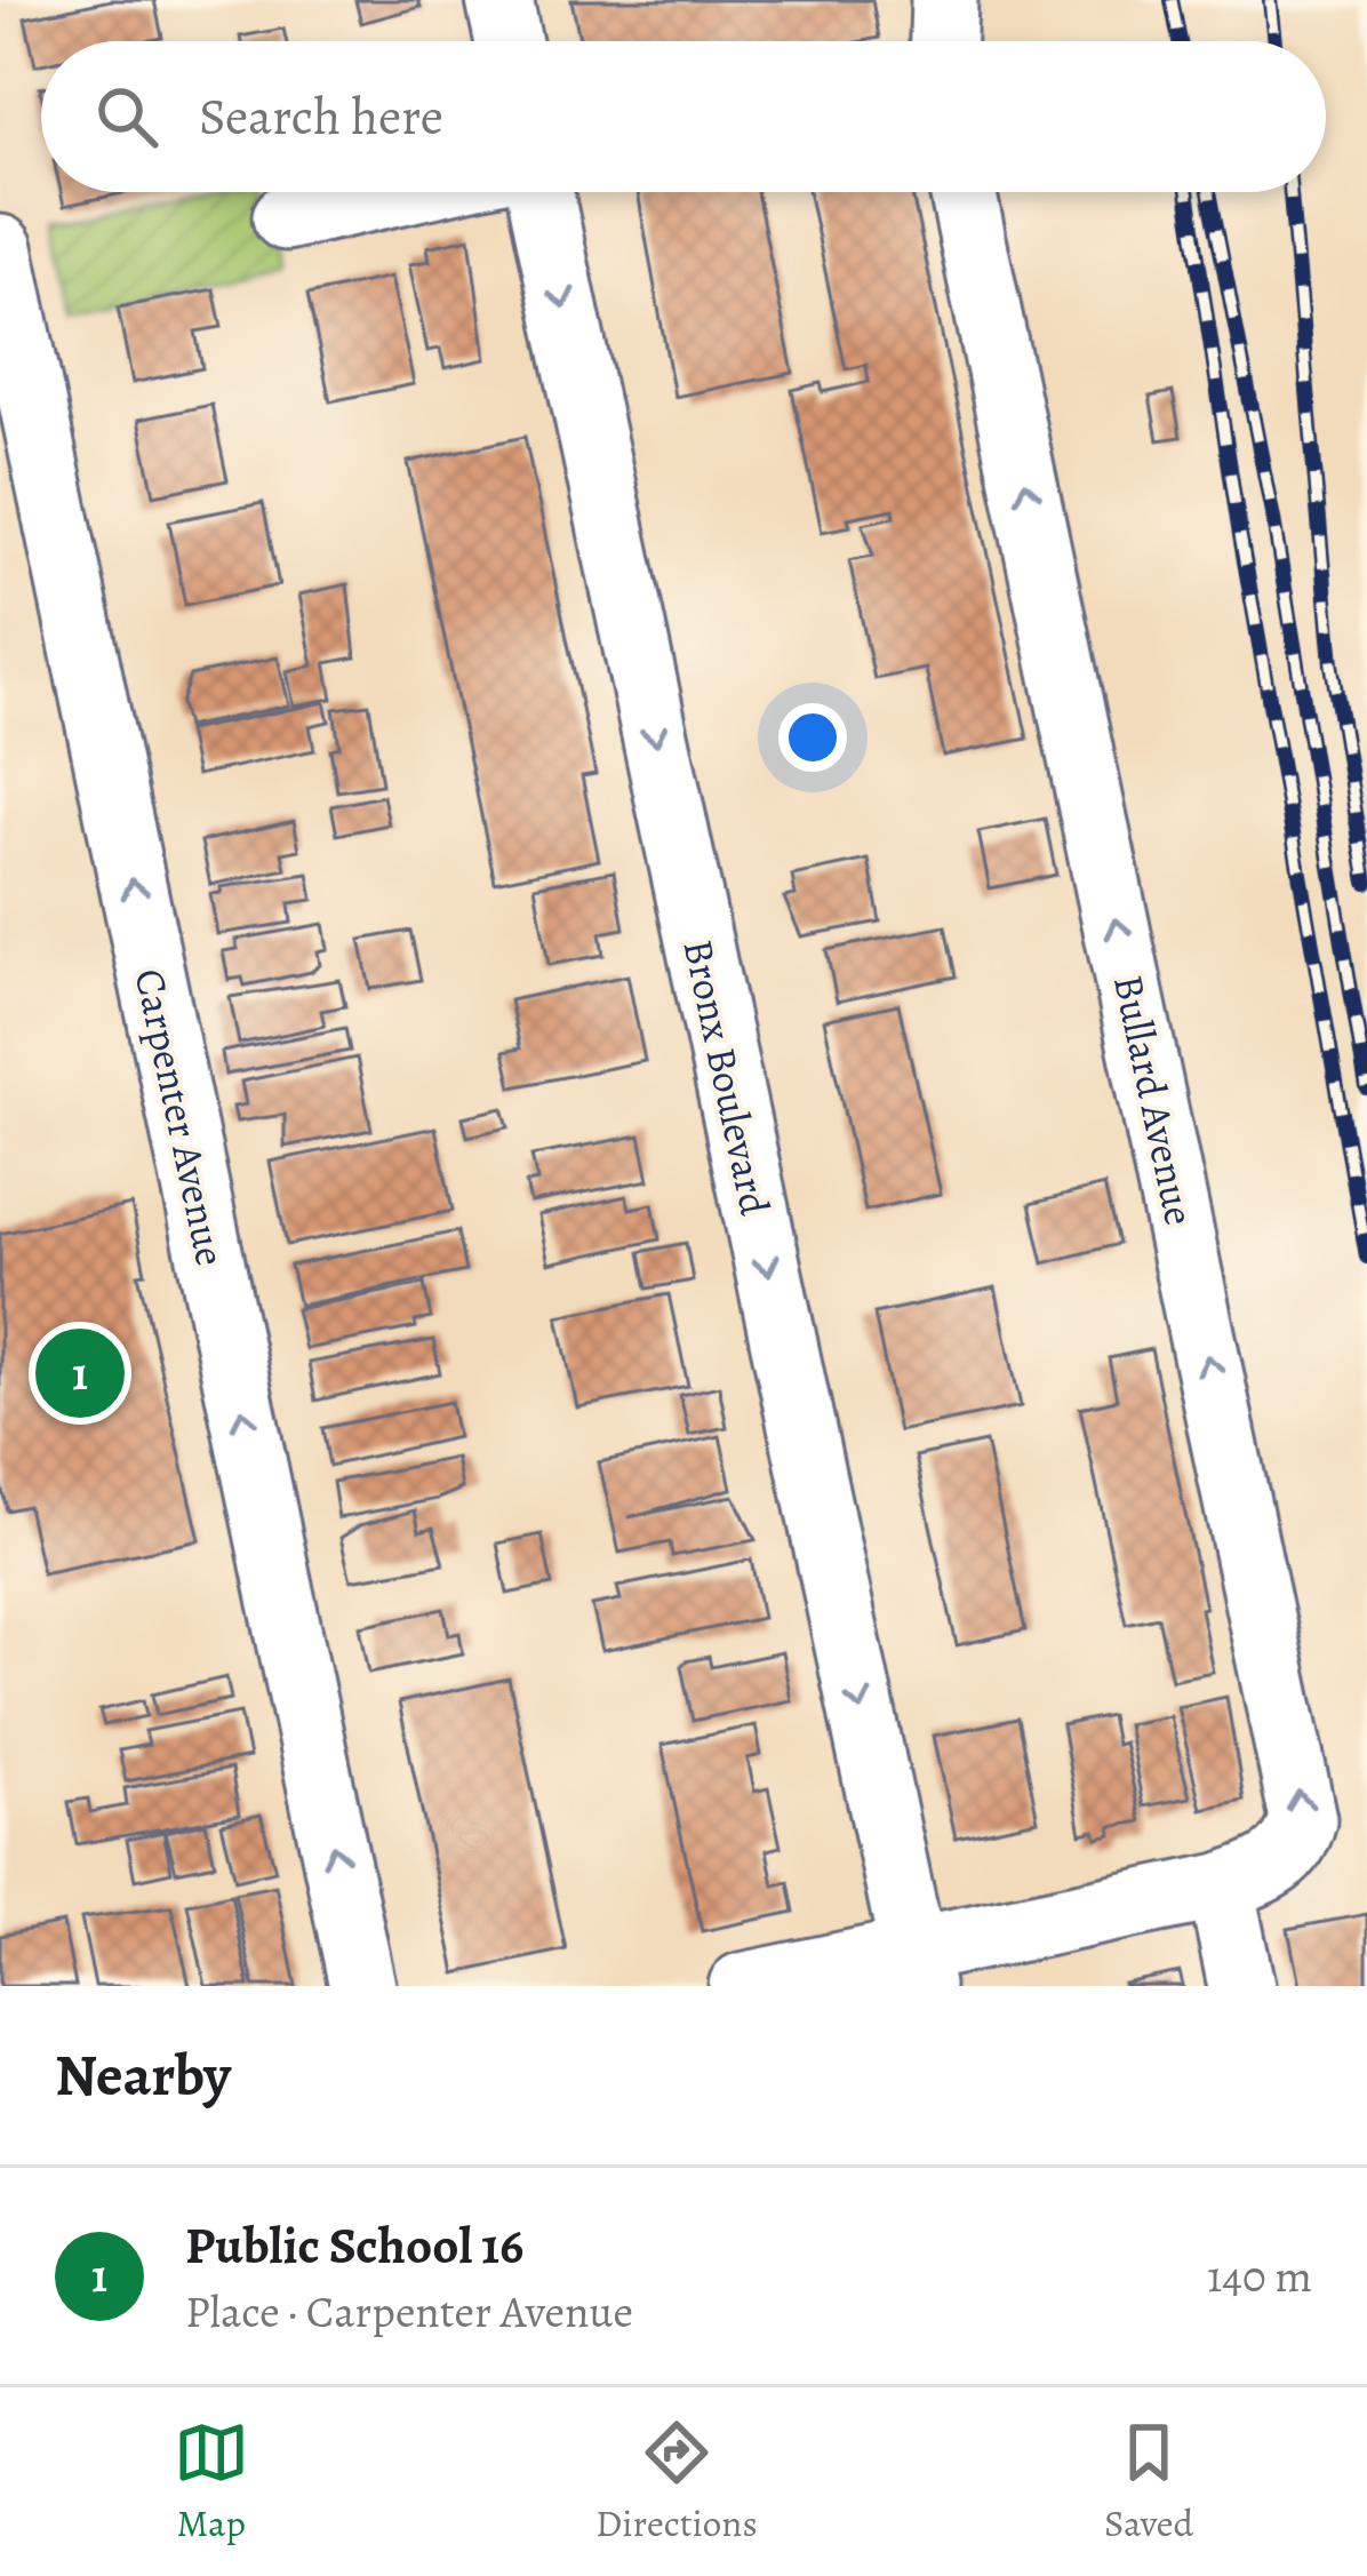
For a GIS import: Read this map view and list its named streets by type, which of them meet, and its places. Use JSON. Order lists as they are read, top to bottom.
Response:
{
  "streets": {
    "street": ["Bronx Boulevard", "Bullard Avenue", "Carpenter Avenue"]
  },
  "one_way": ["Bronx Boulevard", "Bullard Avenue", "Carpenter Avenue"],
  "page": {
    "search": "Search here",
    "pins": "1",
    "heading": "Nearby",
    "list": [
      {
        "mark": "1",
        "name": "Public School 16",
        "note": "Place · Carpenter Avenue",
        "value": "140 m"
      }
    ],
    "nav": ["Map", "Directions", "Saved"]
  }
}
